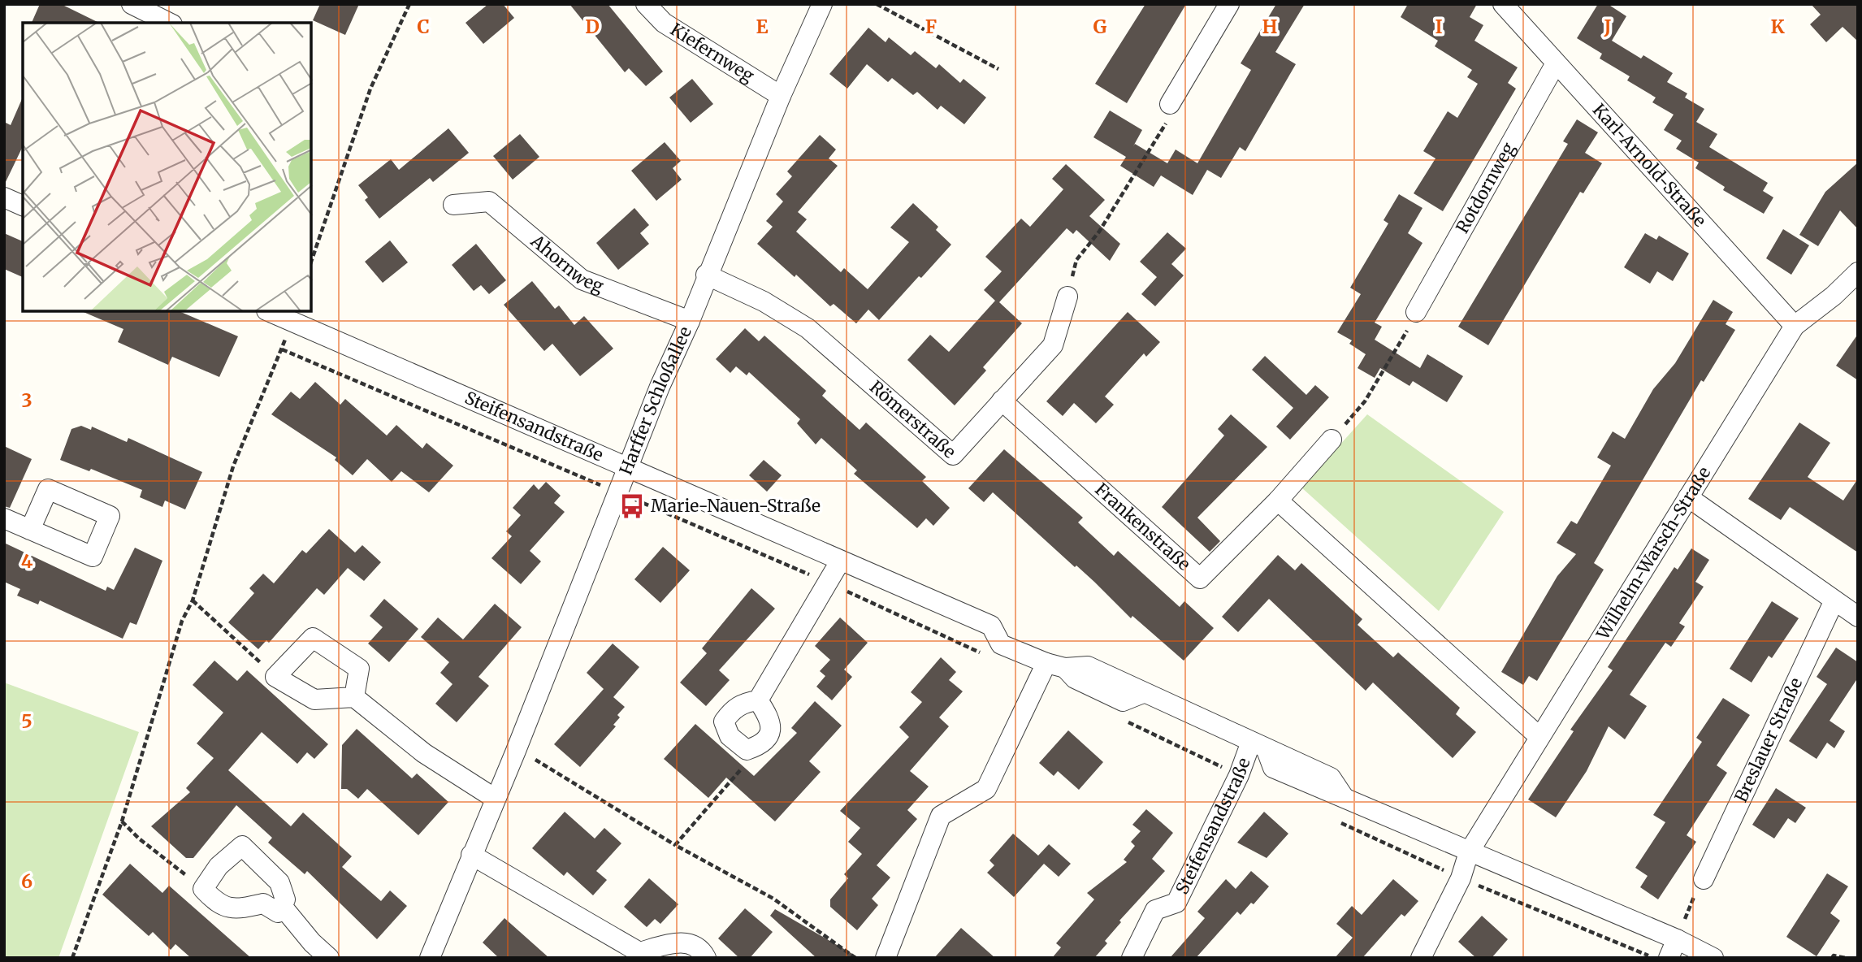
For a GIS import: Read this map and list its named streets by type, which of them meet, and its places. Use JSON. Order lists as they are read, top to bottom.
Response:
{
  "streets": {
    "street": [
      "Kiefernweg",
      "Karl-Arnold-Straße",
      "Rotdornweg",
      "Ahornweg",
      "Harffer Schloßallee",
      "Römerstraße",
      "Steifensandstraße",
      "Frankenstraße",
      "Wilhelm-Warsch-Straße",
      "Breslauer Straße"
    ]
  },
  "crossings": [
    ["Kiefernweg", "Harffer Schloßallee"],
    ["Karl-Arnold-Straße", "Rotdornweg"],
    ["Karl-Arnold-Straße", "Wilhelm-Warsch-Straße"],
    ["Ahornweg", "Harffer Schloßallee"],
    ["Harffer Schloßallee", "Römerstraße"],
    ["Harffer Schloßallee", "Steifensandstraße"],
    ["Römerstraße", "Frankenstraße"],
    ["Steifensandstraße", "Wilhelm-Warsch-Straße"]
  ],
  "places": {
    "bus stop": ["Marie-Nauen-Straße"]
  },
  "grid": {
    "columns": [
      "C",
      "D",
      "E",
      "F",
      "G",
      "H",
      "I",
      "J",
      "K"
    ],
    "rows": [
      "3",
      "4",
      "5",
      "6"
    ]
  }
}
